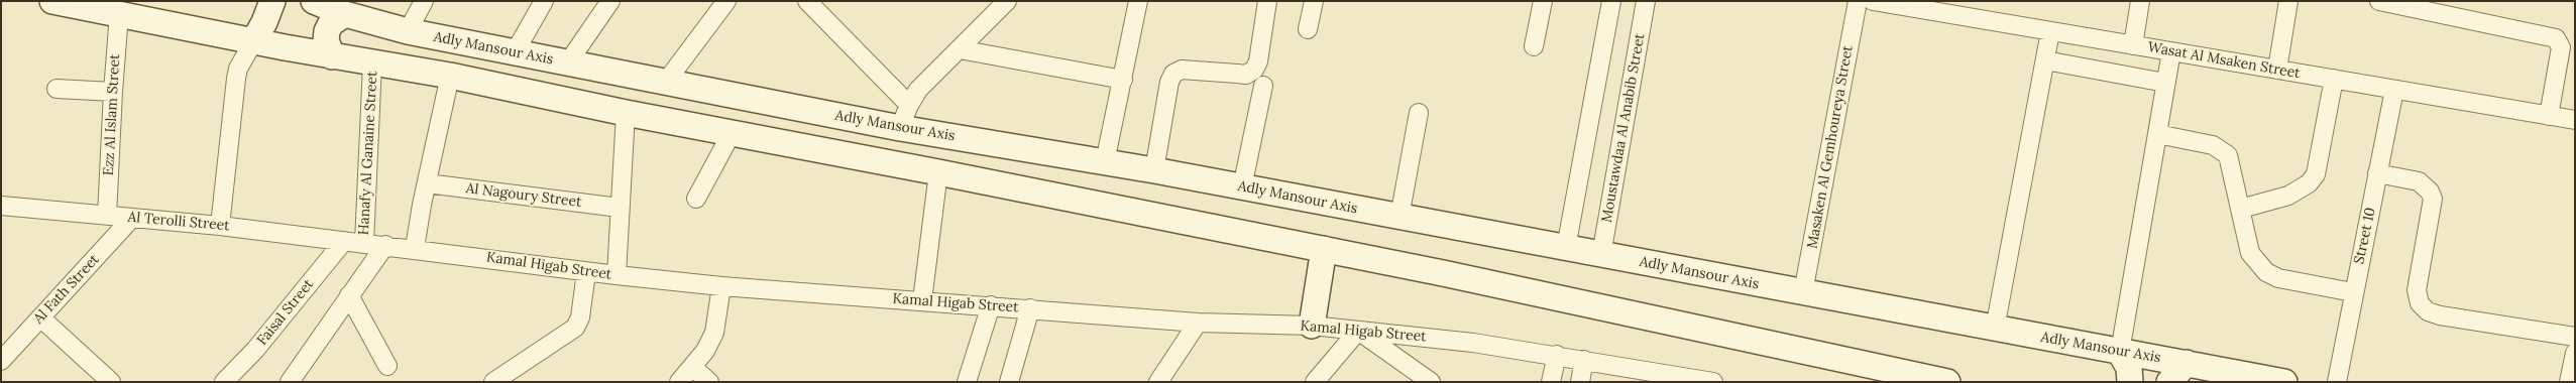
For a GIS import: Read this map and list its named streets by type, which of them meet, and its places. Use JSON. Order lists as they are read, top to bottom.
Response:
{
  "streets": {
    "main road": ["Adly Mansour Axis"],
    "street": [
      "Wasat Al Msaken Street",
      "Ezz Al Islam Street",
      "Moustawdaa Al Anabib Street",
      "Masaken Al Gemhoureya Street",
      "Hanafy Al Ganaine Street",
      "Al Nagoury Street",
      "Al Terolli Street",
      "Street 10",
      "Kamal Higab Street",
      "Al Fath Street",
      "Faisal Street"
    ]
  },
  "crossings": [
    ["Adly Mansour Axis", "Moustawdaa Al Anabib Street"],
    ["Adly Mansour Axis", "Masaken Al Gemhoureya Street"],
    ["Wasat Al Msaken Street", "Street 10"],
    ["Ezz Al Islam Street", "Al Terolli Street"],
    ["Hanafy Al Ganaine Street", "Al Terolli Street"],
    ["Hanafy Al Ganaine Street", "Kamal Higab Street"],
    ["Hanafy Al Ganaine Street", "Faisal Street"],
    ["Al Terolli Street", "Kamal Higab Street"],
    ["Al Terolli Street", "Al Fath Street"],
    ["Al Terolli Street", "Faisal Street"],
    ["Kamal Higab Street", "Faisal Street"]
  ]
}
